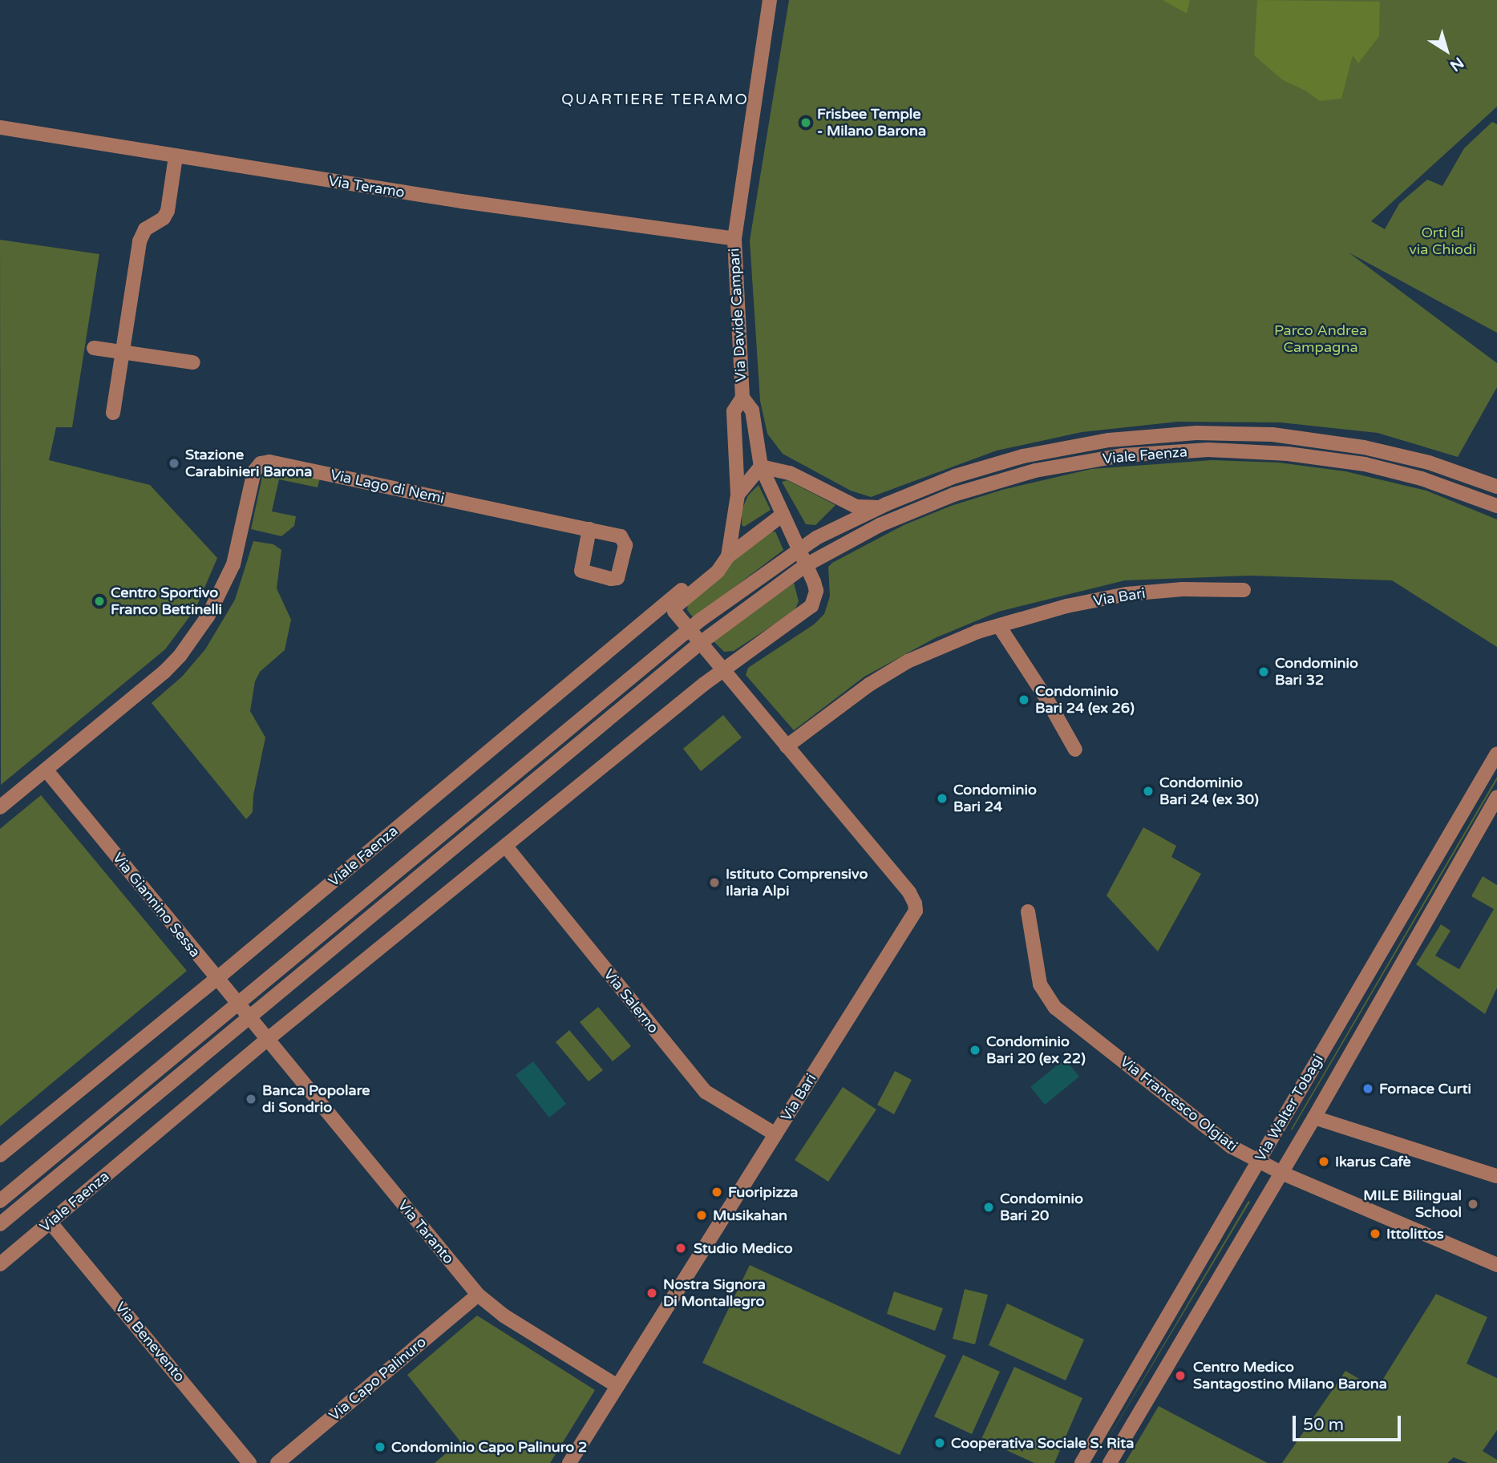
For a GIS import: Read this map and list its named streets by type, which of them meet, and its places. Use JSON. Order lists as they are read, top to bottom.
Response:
{
  "streets": {
    "street": [
      "Via Teramo",
      "Via Davide Campari",
      "Viale Faenza",
      "Via Lago di Nemi",
      "Via Bari",
      "Via Giannino Sessa",
      "Via Salerno",
      "Via Francesco Olgiati",
      "Via Walter Tobagi",
      "Via Taranto",
      "Via Benevento",
      "Via Capo Palinuro"
    ]
  },
  "crossings": [
    ["Via Teramo", "Via Davide Campari"],
    ["Via Davide Campari", "Viale Faenza"],
    ["Viale Faenza", "Via Bari"],
    ["Viale Faenza", "Via Giannino Sessa"],
    ["Viale Faenza", "Via Salerno"],
    ["Viale Faenza", "Via Taranto"],
    ["Viale Faenza", "Via Benevento"],
    ["Via Lago di Nemi", "Via Giannino Sessa"],
    ["Via Bari", "Via Salerno"],
    ["Via Bari", "Via Taranto"],
    ["Via Giannino Sessa", "Via Taranto"],
    ["Via Francesco Olgiati", "Via Walter Tobagi"],
    ["Via Taranto", "Via Capo Palinuro"]
  ],
  "districts": ["QUARTIERE TERAMO"],
  "parks": ["Orti di via Chiodi", "Parco Andrea Campagna"],
  "places": [
    "Frisbee Temple - Milano Barona",
    "Stazione Carabinieri Barona",
    "Centro Sportivo Franco Bettinelli",
    "Condominio Bari 32",
    "Condominio Bari 24 (ex 26)",
    "Condominio Bari 24 (ex 30)",
    "Condominio Bari 24",
    "Istituto Comprensivo Ilaria Alpi",
    "Condominio Bari 20 (ex 22)",
    "Fornace Curti",
    "Banca Popolare di Sondrio",
    "Ikarus Cafè",
    "Fuoripizza",
    "MILE Bilingual School",
    "Condominio Bari 20",
    "Musikahan",
    "Ittolittos",
    "Studio Medico",
    "Nostra Signora Di Montallegro",
    "Centro Medico Santagostino Milano Barona",
    "Cooperativa Sociale S. Rita",
    "Condominio Capo Palinuro 2"
  ],
  "scale_bar": "50 m",
  "north": "bottom right"
}
